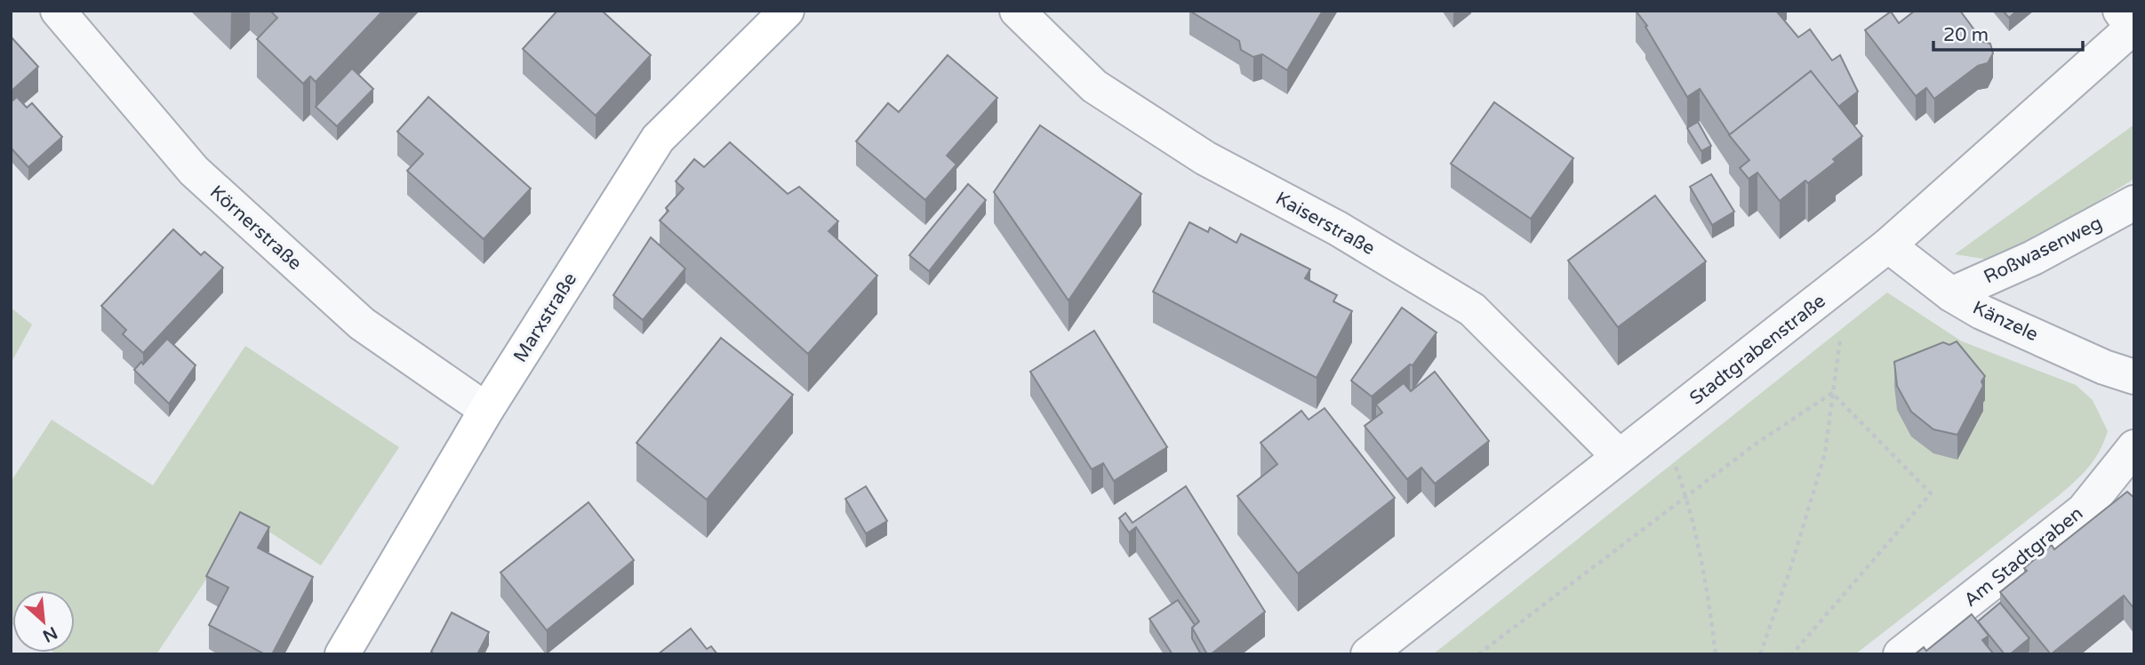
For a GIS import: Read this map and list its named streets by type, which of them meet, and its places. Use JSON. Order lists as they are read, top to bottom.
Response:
{
  "streets": {
    "main road": ["Marxstraße"],
    "street": [
      "Kaiserstraße",
      "Körnerstraße",
      "Roßwasenweg",
      "Känzele",
      "Stadtgrabenstraße",
      "Am Stadtgraben"
    ]
  },
  "crossings": [
    ["Kaiserstraße", "Stadtgrabenstraße"],
    ["Körnerstraße", "Marxstraße"],
    ["Roßwasenweg", "Känzele"],
    ["Känzele", "Stadtgrabenstraße"]
  ],
  "scale_bar": "20 m",
  "north": "bottom right"
}
